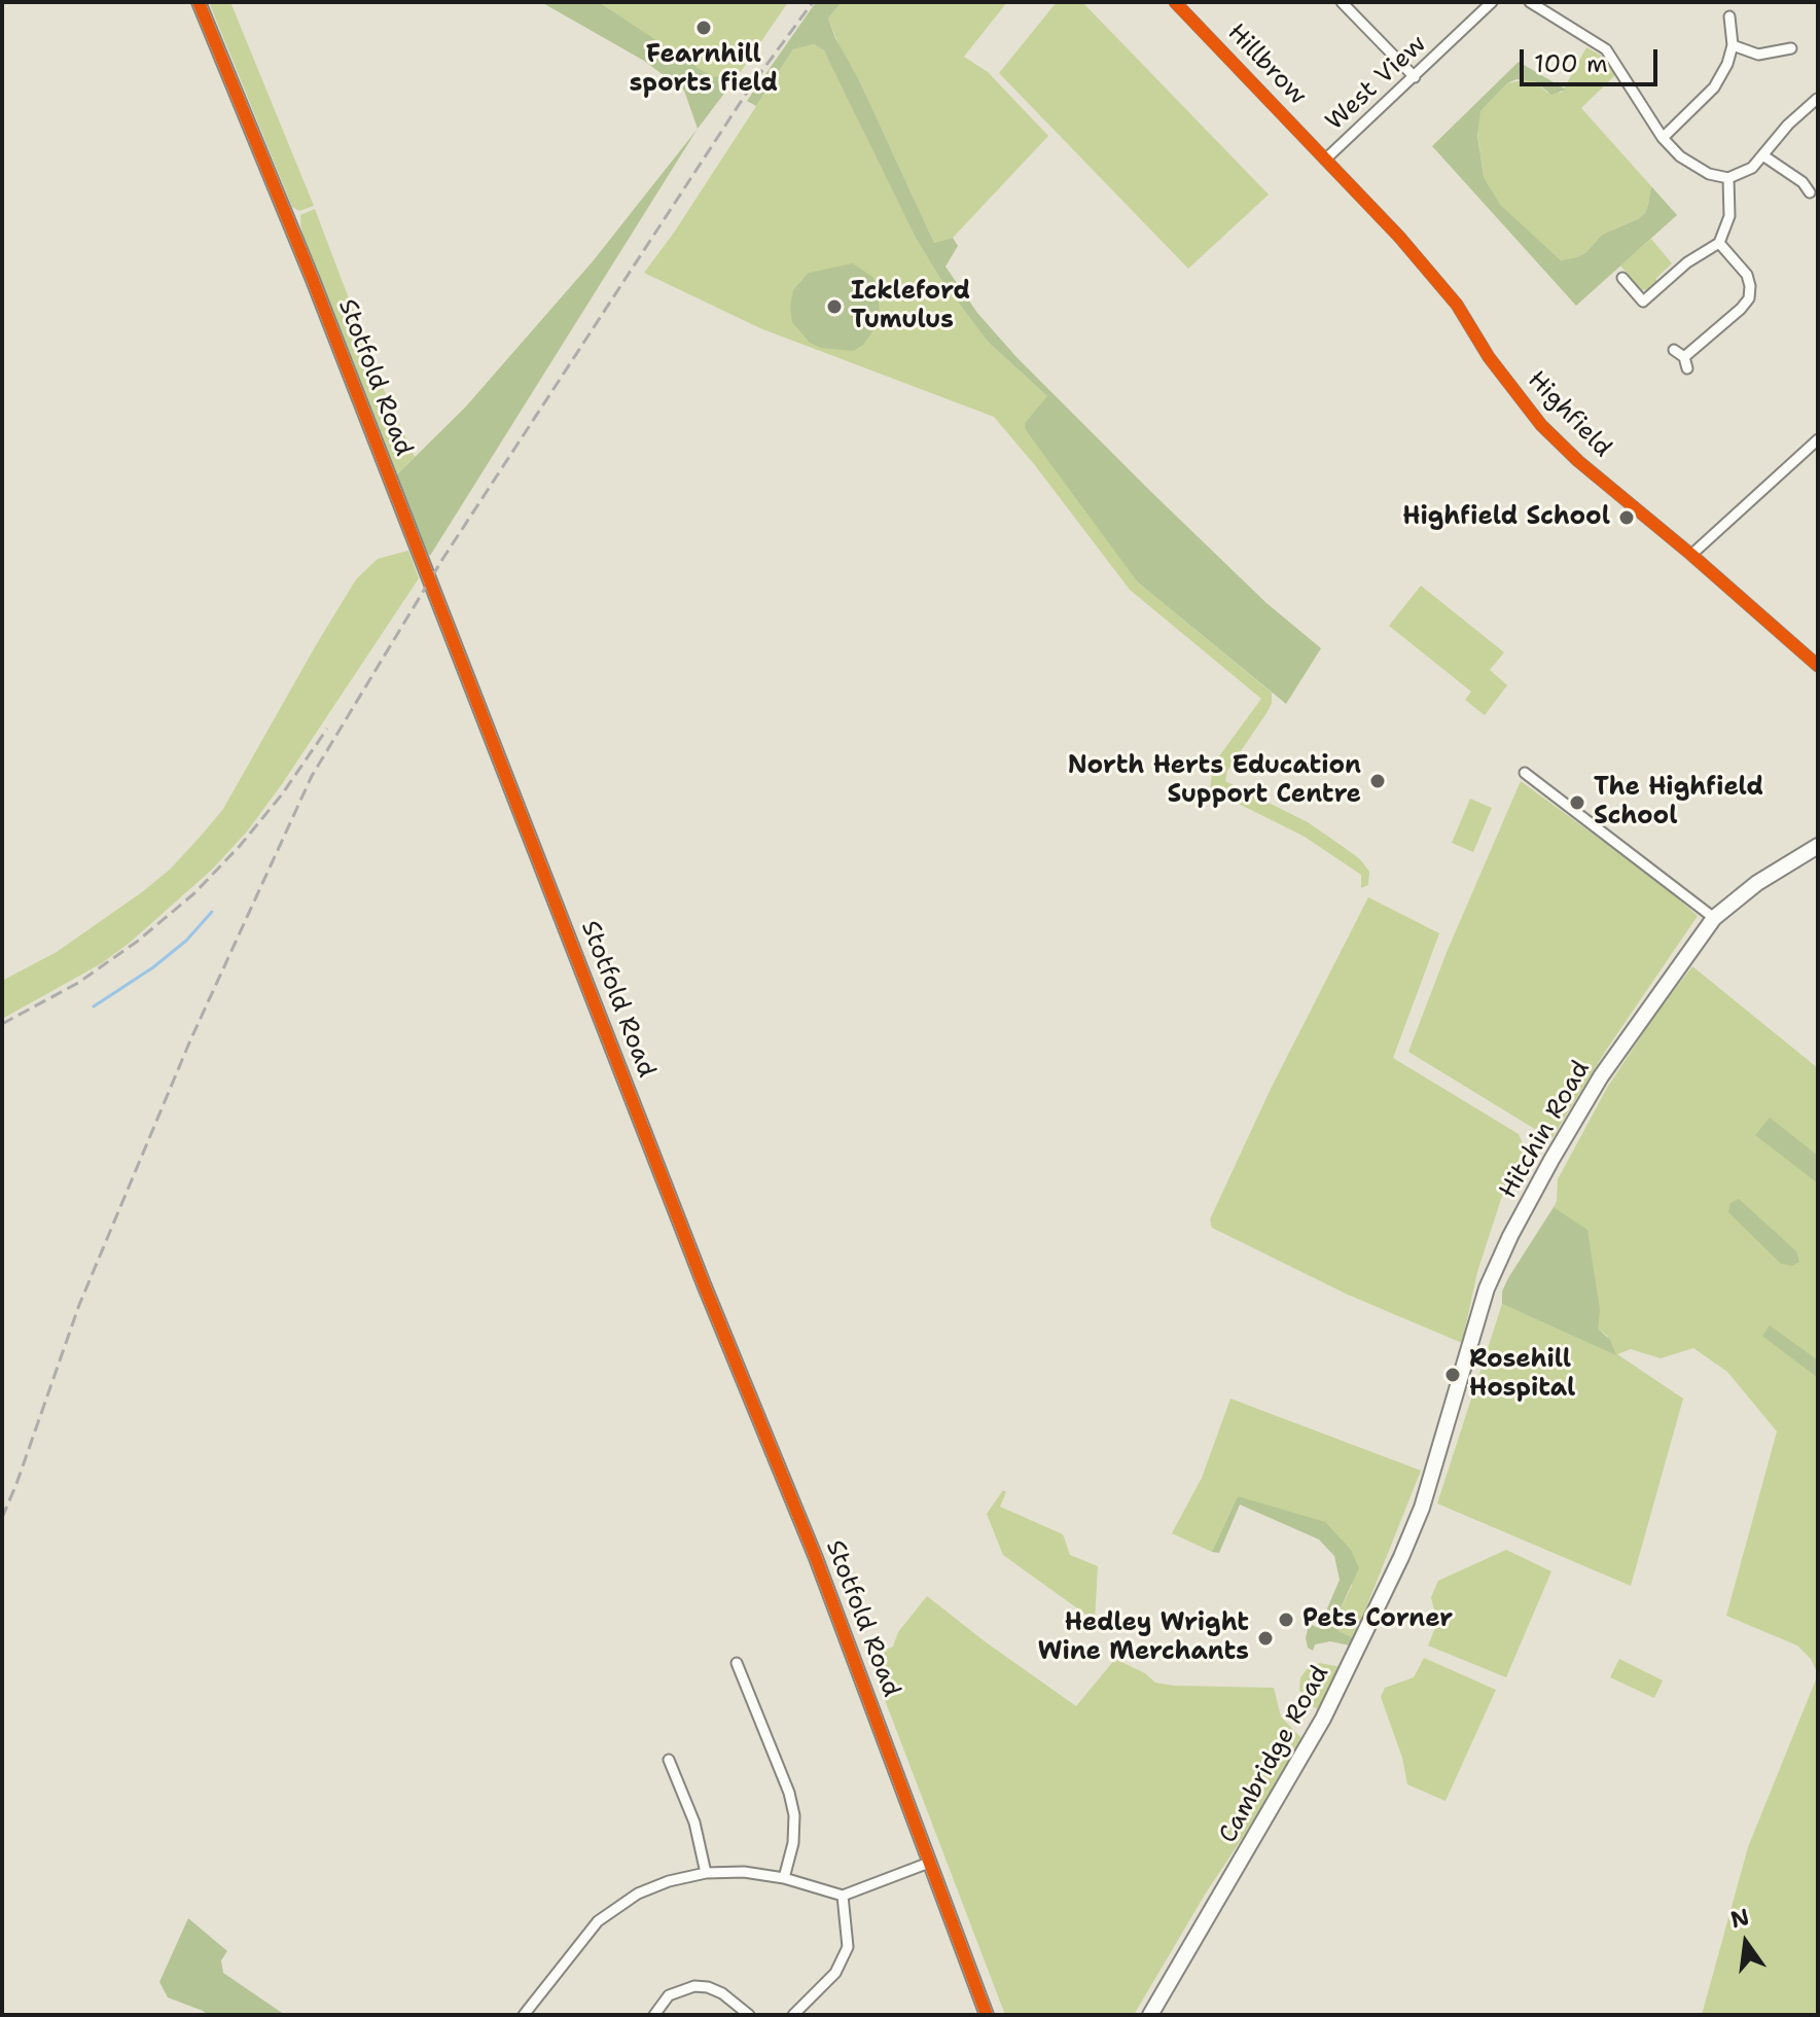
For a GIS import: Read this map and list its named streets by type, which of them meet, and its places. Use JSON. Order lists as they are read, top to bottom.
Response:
{
  "streets": {
    "main road": ["Hitchin Road", "Cambridge Road"],
    "street": [
      "Hillbrow",
      "West View",
      "Stotfold Road",
      "Highfield"
    ]
  },
  "crossings": [
    ["Hillbrow", "West View"],
    ["Hillbrow", "Highfield"],
    ["West View", "Highfield"],
    ["Hitchin Road", "Cambridge Road"]
  ],
  "places": [
    "Fearnhill sports field",
    "Ickleford Tumulus",
    "Highfield School",
    "North Herts Education Support Centre",
    "The Highfield School",
    "Rosehill Hospital",
    "Pets Corner",
    "Hedley Wright Wine Merchants"
  ],
  "scale_bar": "100 m",
  "north": "top"
}
